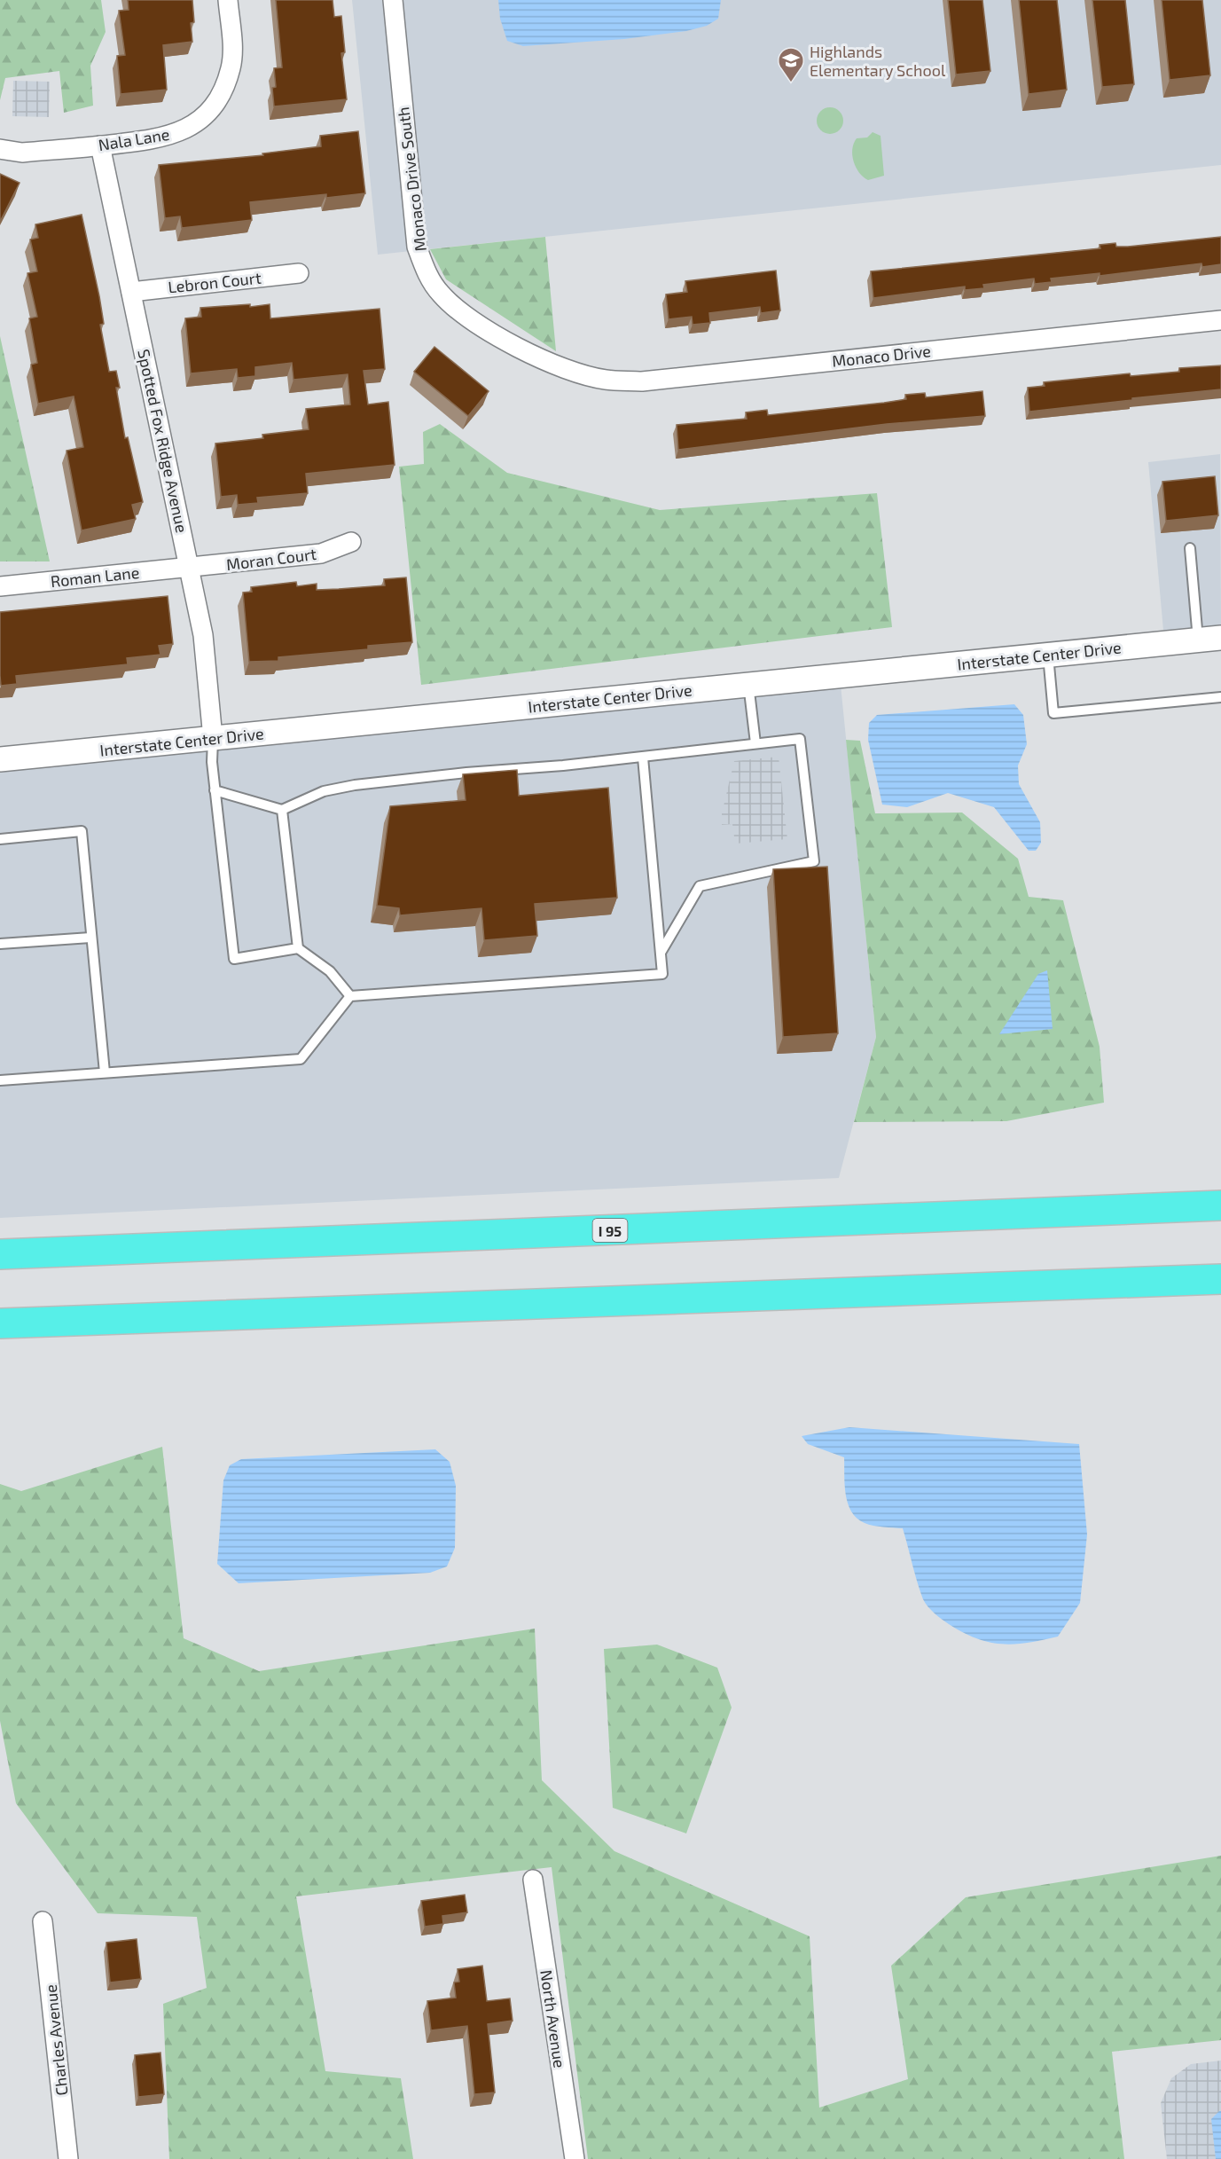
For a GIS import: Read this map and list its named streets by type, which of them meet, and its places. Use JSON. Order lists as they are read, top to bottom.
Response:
{
  "streets": {
    "highway": ["I 95"],
    "street": [
      "Nala Lane",
      "Monaco Drive South",
      "Lebron Court",
      "Monaco Drive",
      "Spotted Fox Ridge Avenue",
      "Moran Court",
      "Roman Lane",
      "Interstate Center Drive",
      "North Avenue",
      "Charles Avenue"
    ]
  },
  "crossings": [
    ["Nala Lane", "Spotted Fox Ridge Avenue"],
    ["Monaco Drive South", "Monaco Drive"],
    ["Lebron Court", "Spotted Fox Ridge Avenue"],
    ["Spotted Fox Ridge Avenue", "Moran Court"],
    ["Spotted Fox Ridge Avenue", "Roman Lane"],
    ["Spotted Fox Ridge Avenue", "Interstate Center Drive"],
    ["Moran Court", "Roman Lane"]
  ],
  "places": {
    "school or university": ["Highlands Elementary School"]
  }
}
